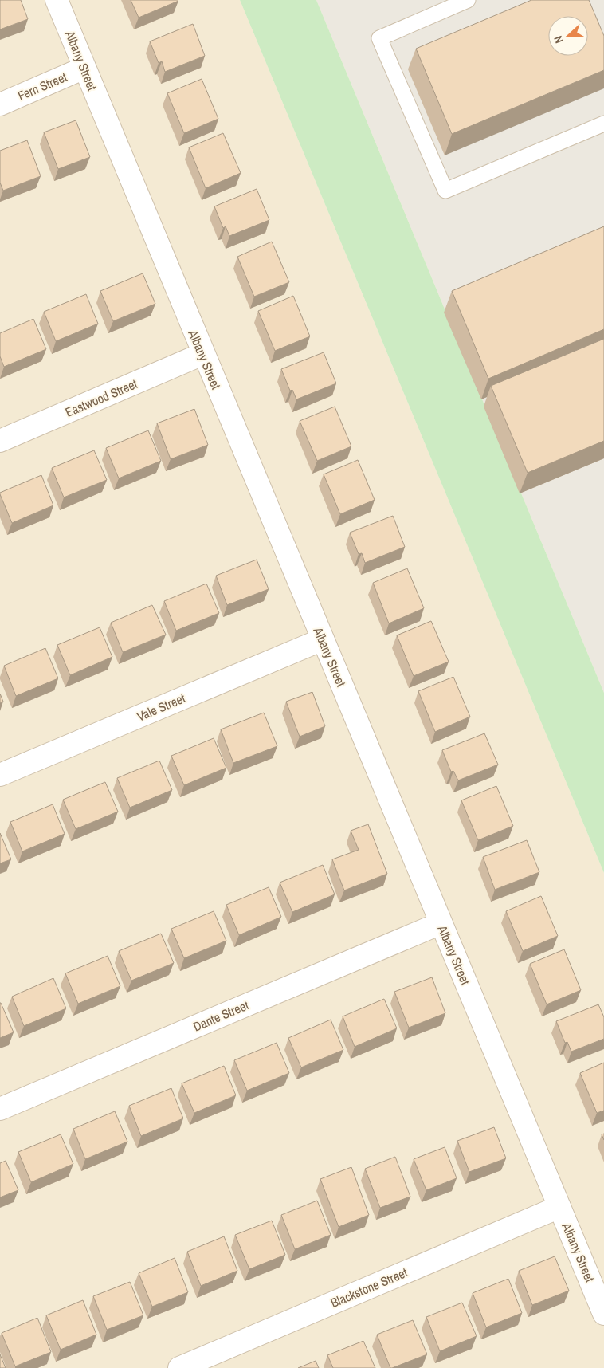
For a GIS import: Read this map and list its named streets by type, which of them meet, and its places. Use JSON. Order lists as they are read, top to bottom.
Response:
{
  "streets": {
    "street": [
      "Albany Street",
      "Fern Street",
      "Eastwood Street",
      "Vale Street",
      "Dante Street",
      "Blackstone Street"
    ]
  },
  "crossings": [
    ["Albany Street", "Fern Street"],
    ["Albany Street", "Eastwood Street"],
    ["Albany Street", "Vale Street"],
    ["Albany Street", "Dante Street"],
    ["Albany Street", "Blackstone Street"]
  ],
  "north": "left"
}
